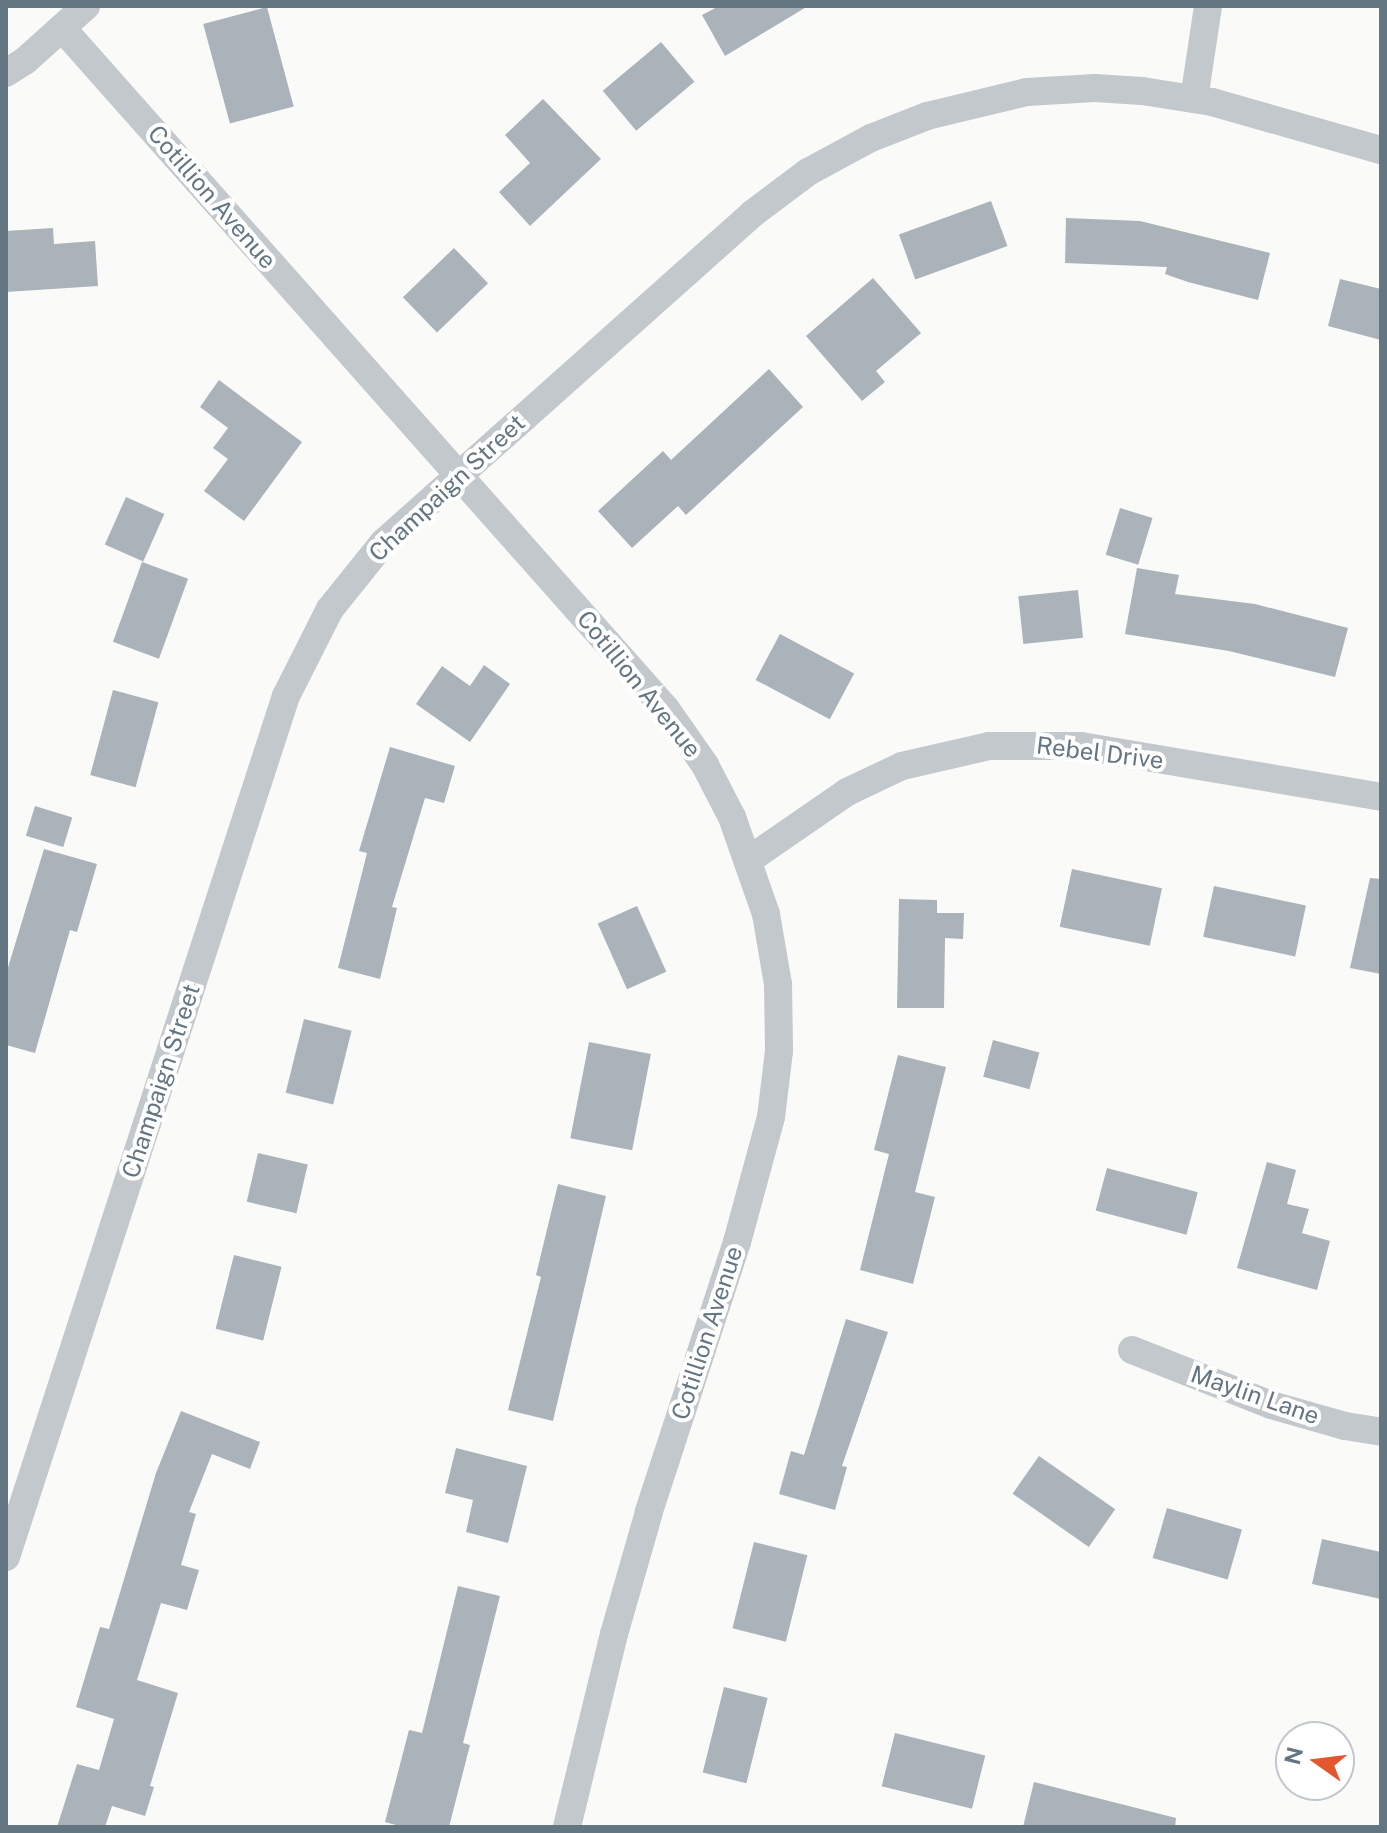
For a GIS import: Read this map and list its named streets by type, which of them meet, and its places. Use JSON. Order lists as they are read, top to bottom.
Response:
{
  "streets": {
    "street": [
      "Cotillion Avenue",
      "Champaign Street",
      "Rebel Drive",
      "Maylin Lane"
    ]
  },
  "crossings": [
    ["Cotillion Avenue", "Champaign Street"],
    ["Cotillion Avenue", "Rebel Drive"]
  ],
  "north": "left"
}
